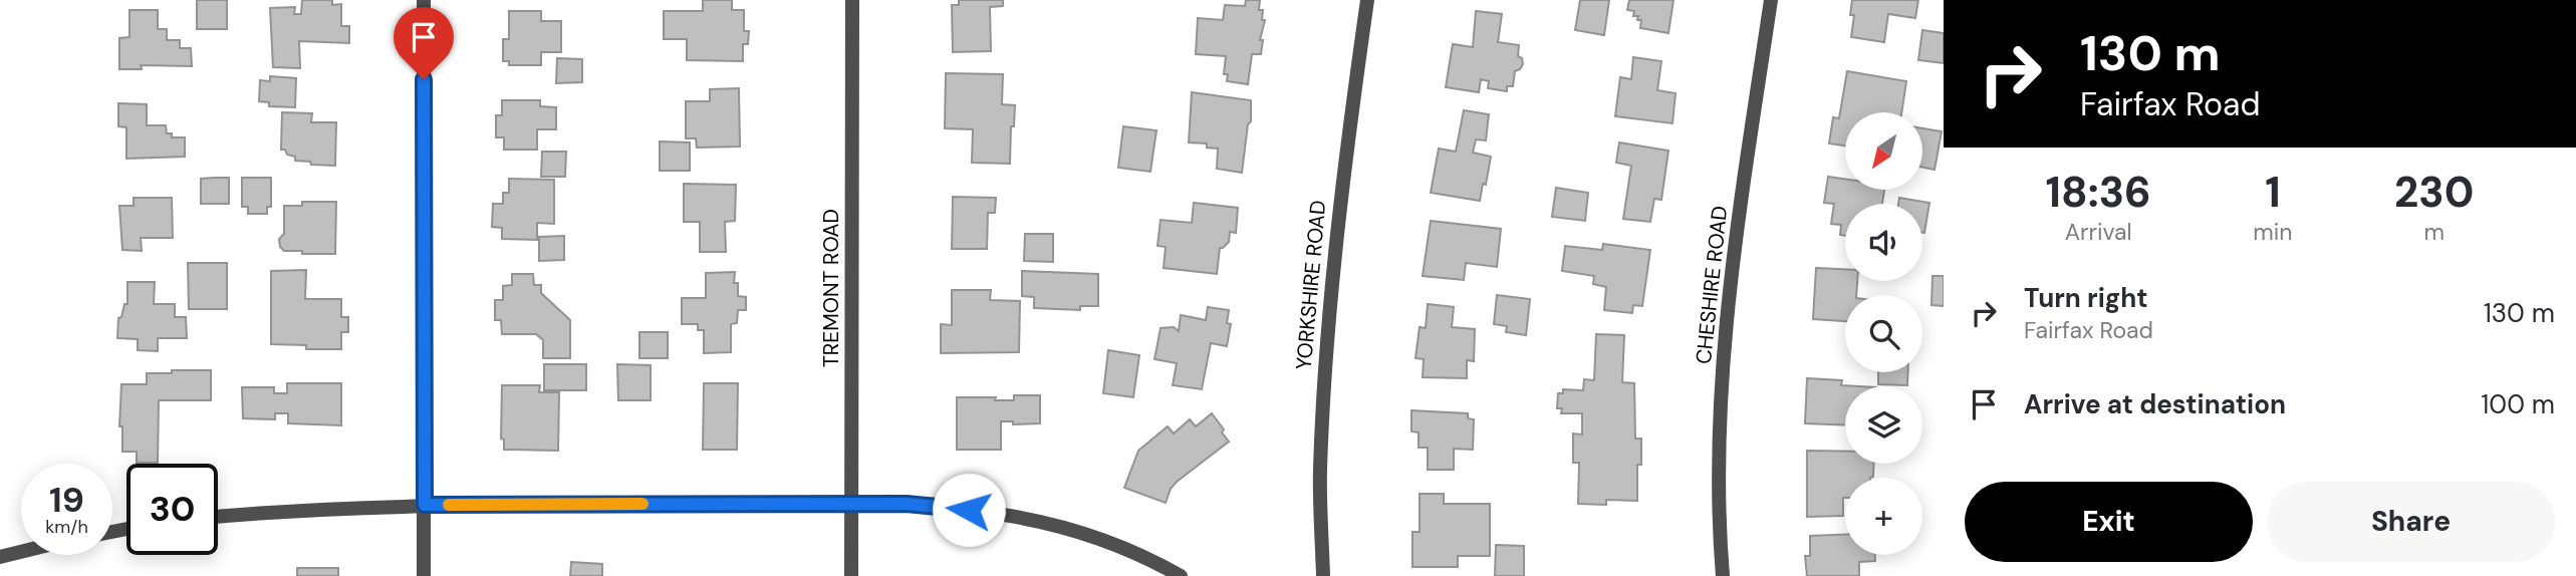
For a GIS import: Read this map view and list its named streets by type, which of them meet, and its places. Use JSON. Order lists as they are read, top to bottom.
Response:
{
  "streets": {
    "street": ["YORKSHIRE ROAD", "CHESHIRE ROAD", "TREMONT ROAD"]
  },
  "north": "bottom left",
  "page": {
    "turn": ["130 m", "Fairfax Road"],
    "map_buttons": "+",
    "eta": [
      "18:36",
      "Arrival",
      "1",
      "min",
      "230",
      "m"
    ],
    "list": [
      {
        "name": "Turn right",
        "note": "Fairfax Road",
        "value": "130 m"
      },
      {
        "name": "Arrive at destination",
        "value": "100 m"
      }
    ],
    "speed": "19 km/h",
    "limit": "30",
    "buttons": ["Exit", "Share"]
  }
}
